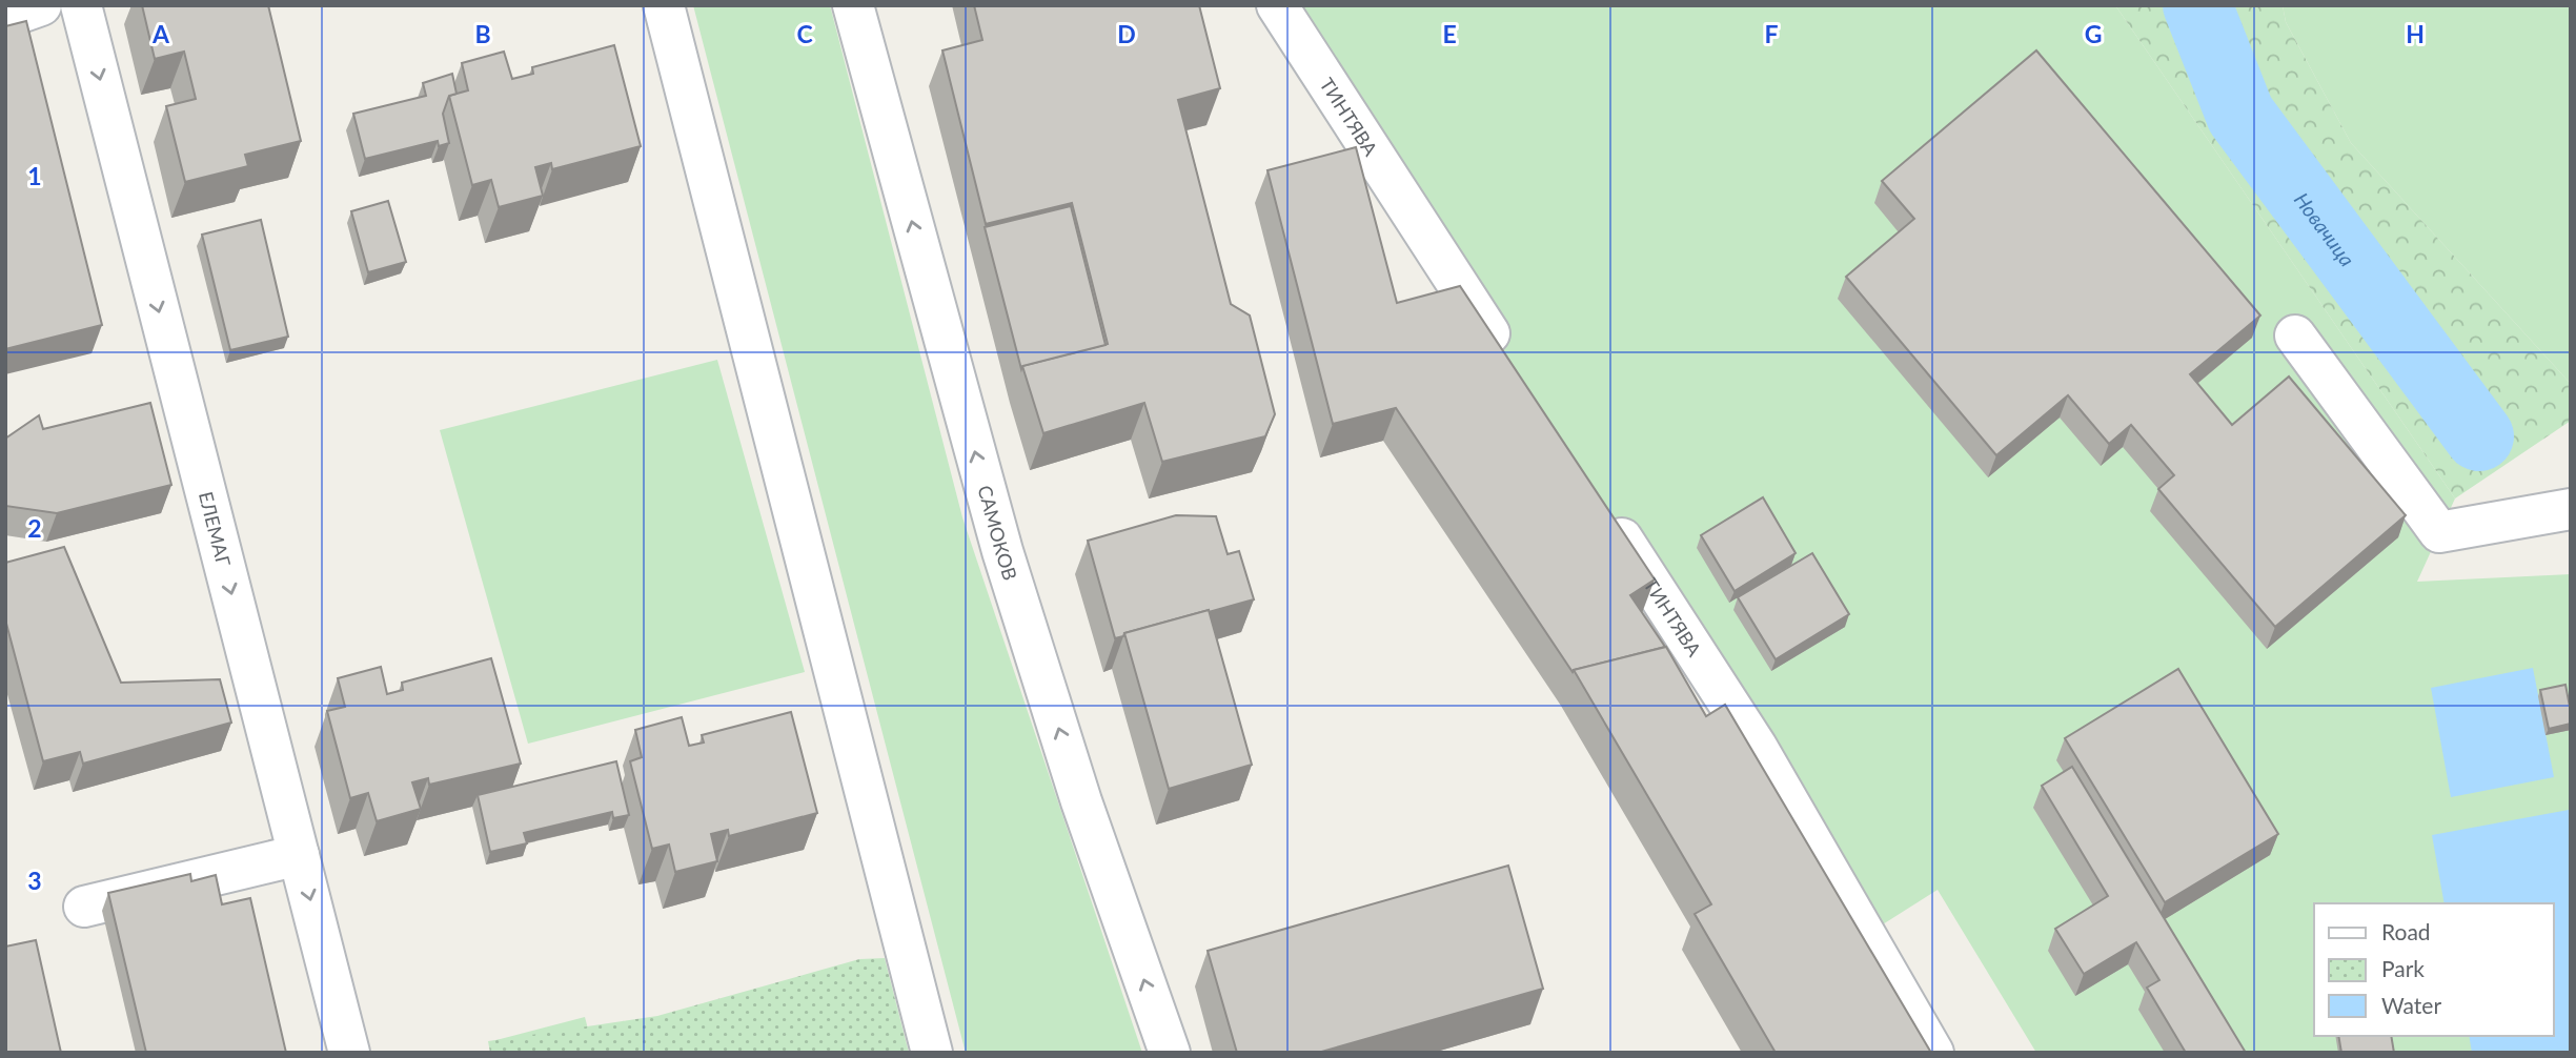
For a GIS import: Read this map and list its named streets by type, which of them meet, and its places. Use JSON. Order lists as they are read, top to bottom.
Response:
{
  "streets": {
    "street": ["ТИНТЯВА", "ЕЛЕМАГ", "САМОКОВ"]
  },
  "one_way": ["ЕЛЕМАГ"],
  "water": ["Новачица"],
  "legend": ["Road", "Park", "Water"],
  "grid": {
    "columns": [
      "A",
      "B",
      "C",
      "D",
      "E",
      "F",
      "G",
      "H"
    ],
    "rows": ["1", "2", "3"]
  }
}
